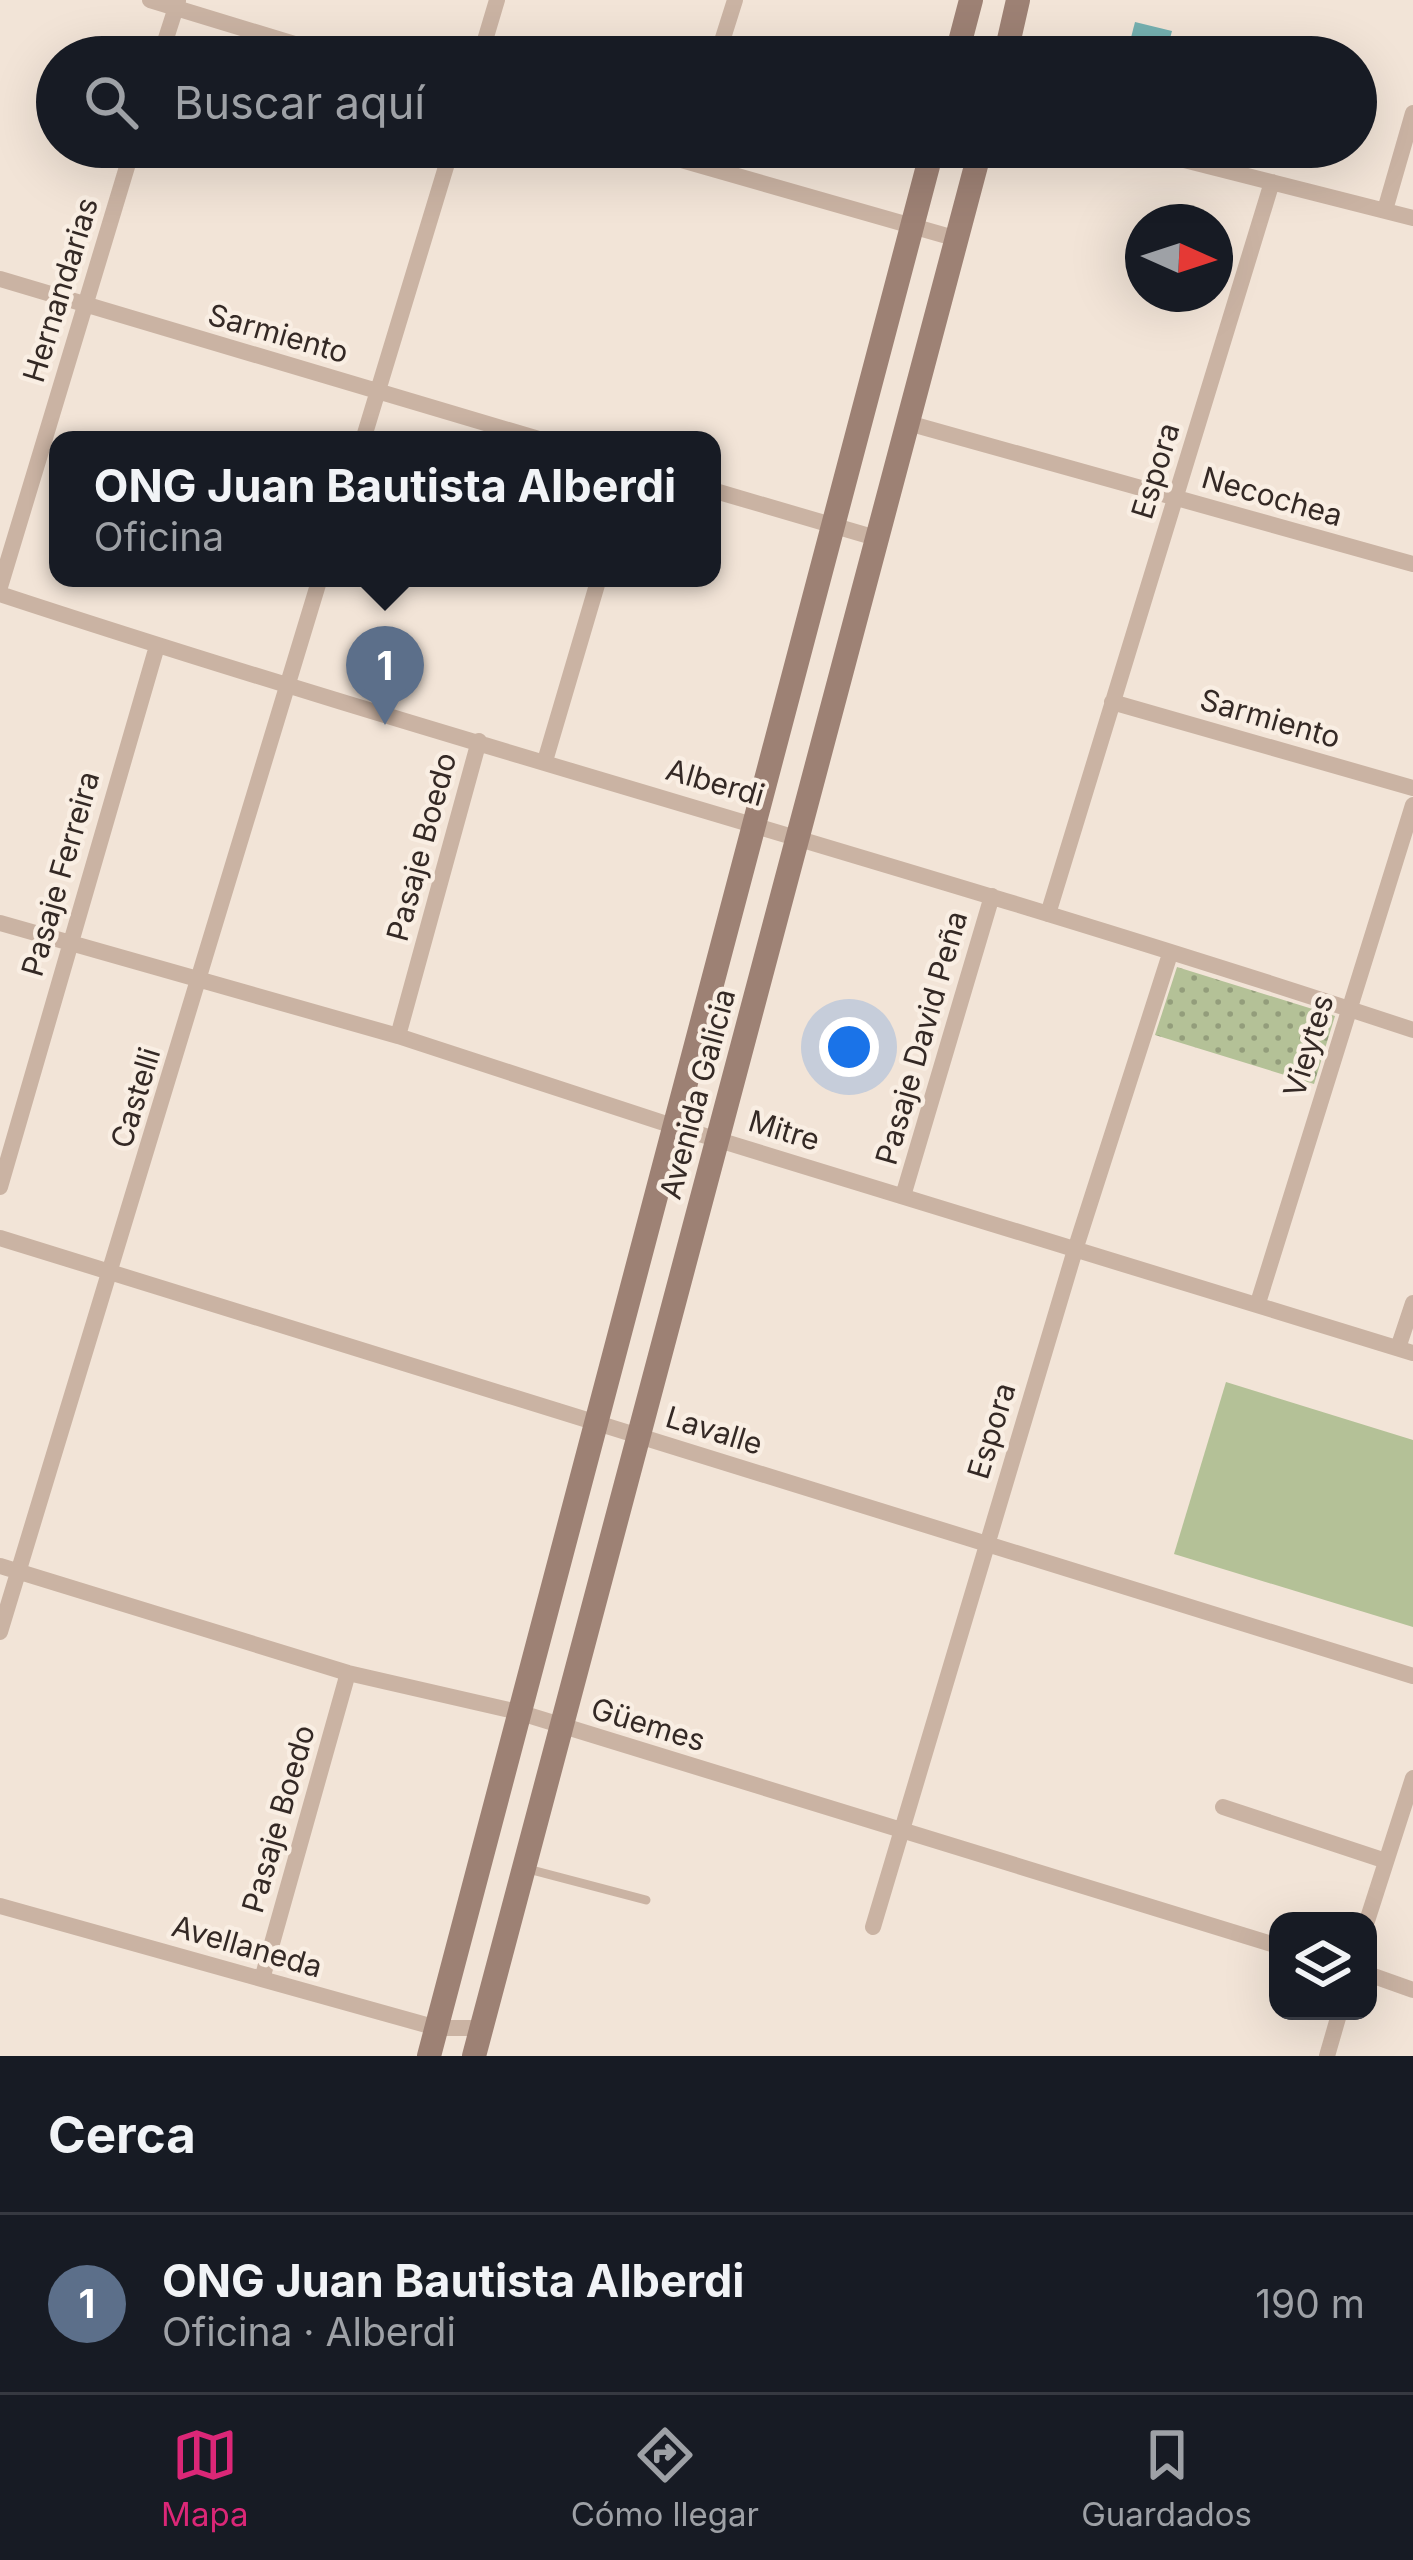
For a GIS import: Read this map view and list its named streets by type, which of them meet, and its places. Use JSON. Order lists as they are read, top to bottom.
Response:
{
  "streets": {
    "main road": ["Avenida Galicia"],
    "street": [
      "Hernandarias",
      "Sarmiento",
      "Espora",
      "Necochea",
      "Alberdi",
      "Pasaje Boedo",
      "Pasaje Ferreira",
      "Pasaje David Peña",
      "Vieytes",
      "Castelli",
      "Mitre",
      "Lavalle",
      "Güemes",
      "Avellaneda"
    ]
  },
  "crossings": [
    ["Hernandarias", "Sarmiento"],
    ["Hernandarias", "Alberdi"],
    ["Sarmiento", "Espora"],
    ["Espora", "Necochea"],
    ["Espora", "Alberdi"],
    ["Espora", "Mitre"],
    ["Espora", "Lavalle"],
    ["Espora", "Güemes"],
    ["Necochea", "Avenida Galicia"],
    ["Alberdi", "Pasaje Boedo"],
    ["Alberdi", "Pasaje Ferreira"],
    ["Alberdi", "Pasaje David Peña"],
    ["Alberdi", "Vieytes"],
    ["Alberdi", "Avenida Galicia"],
    ["Alberdi", "Castelli"],
    ["Pasaje Boedo", "Mitre"],
    ["Pasaje Boedo", "Güemes"],
    ["Pasaje Boedo", "Avellaneda"],
    ["Pasaje Ferreira", "Mitre"],
    ["Pasaje David Peña", "Mitre"],
    ["Vieytes", "Mitre"],
    ["Avenida Galicia", "Mitre"],
    ["Avenida Galicia", "Lavalle"],
    ["Avenida Galicia", "Güemes"],
    ["Avenida Galicia", "Avellaneda"],
    ["Castelli", "Mitre"],
    ["Castelli", "Lavalle"],
    ["Castelli", "Güemes"]
  ],
  "north": "right",
  "page": {
    "search": "Buscar aquí",
    "popup": ["ONG Juan Bautista Alberdi", "Oficina"],
    "pins": "1",
    "heading": "Cerca",
    "list": [
      {
        "mark": "1",
        "name": "ONG Juan Bautista Alberdi",
        "note": "Oficina · Alberdi",
        "value": "190 m"
      }
    ],
    "nav": ["Mapa", "Cómo llegar", "Guardados"]
  }
}
